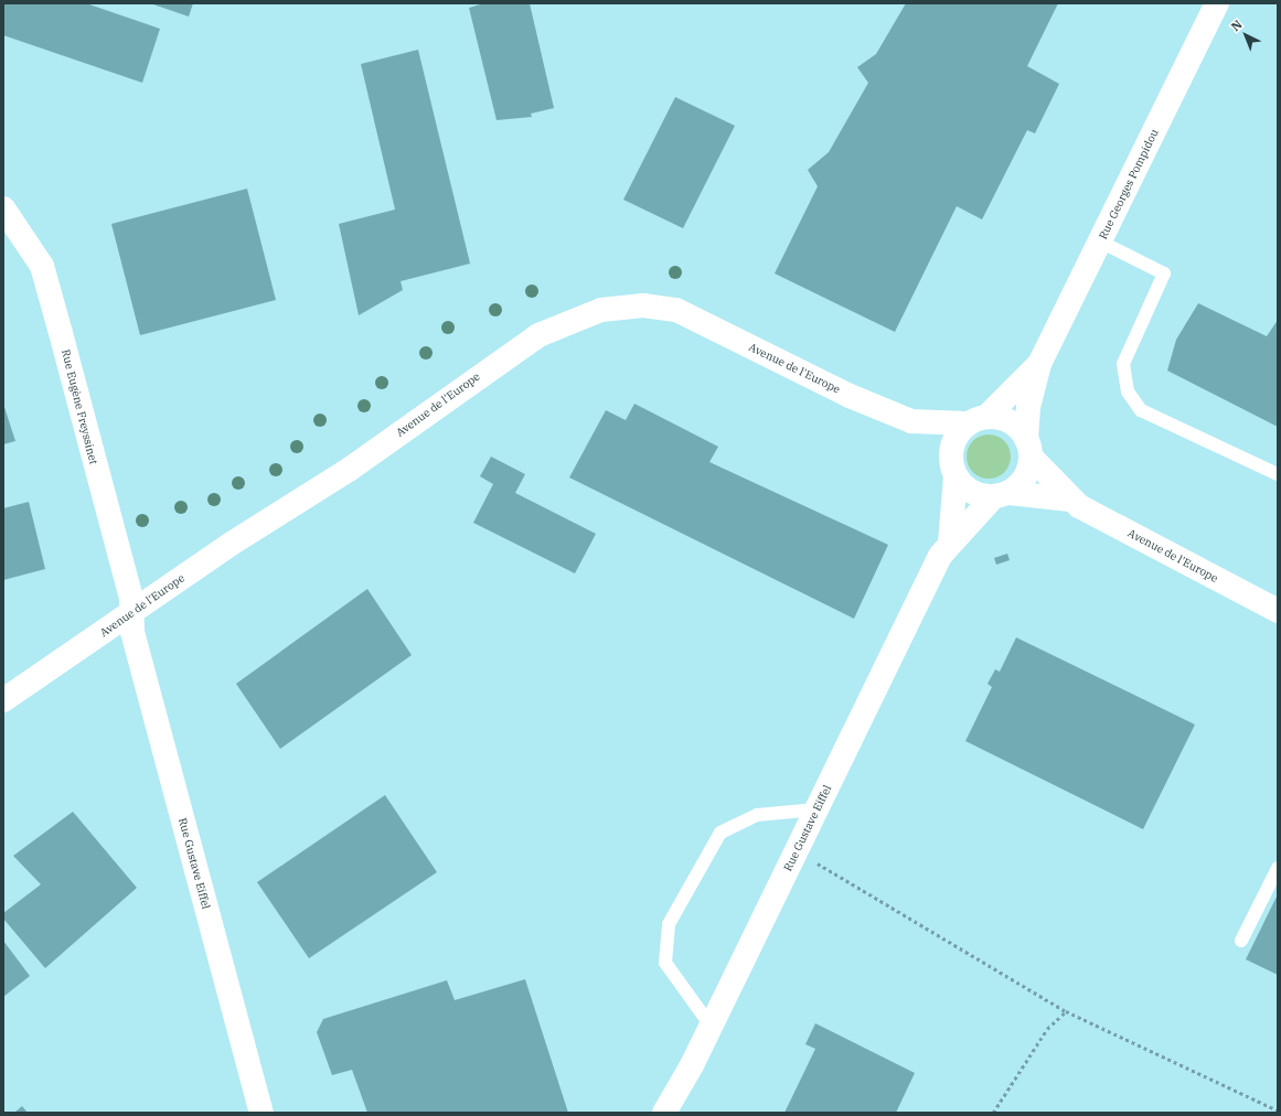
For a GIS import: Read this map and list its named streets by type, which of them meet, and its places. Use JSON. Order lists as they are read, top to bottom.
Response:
{
  "streets": {
    "street": [
      "Rue Georges Pompidou",
      "Avenue de l'Europe",
      "Rue Eugène Freyssinet",
      "Rue Gustave Eiffel"
    ]
  },
  "crossings": [
    ["Avenue de l'Europe", "Rue Eugène Freyssinet"],
    ["Avenue de l'Europe", "Rue Gustave Eiffel"],
    ["Rue Eugène Freyssinet", "Rue Gustave Eiffel"]
  ],
  "north": "top left"
}
